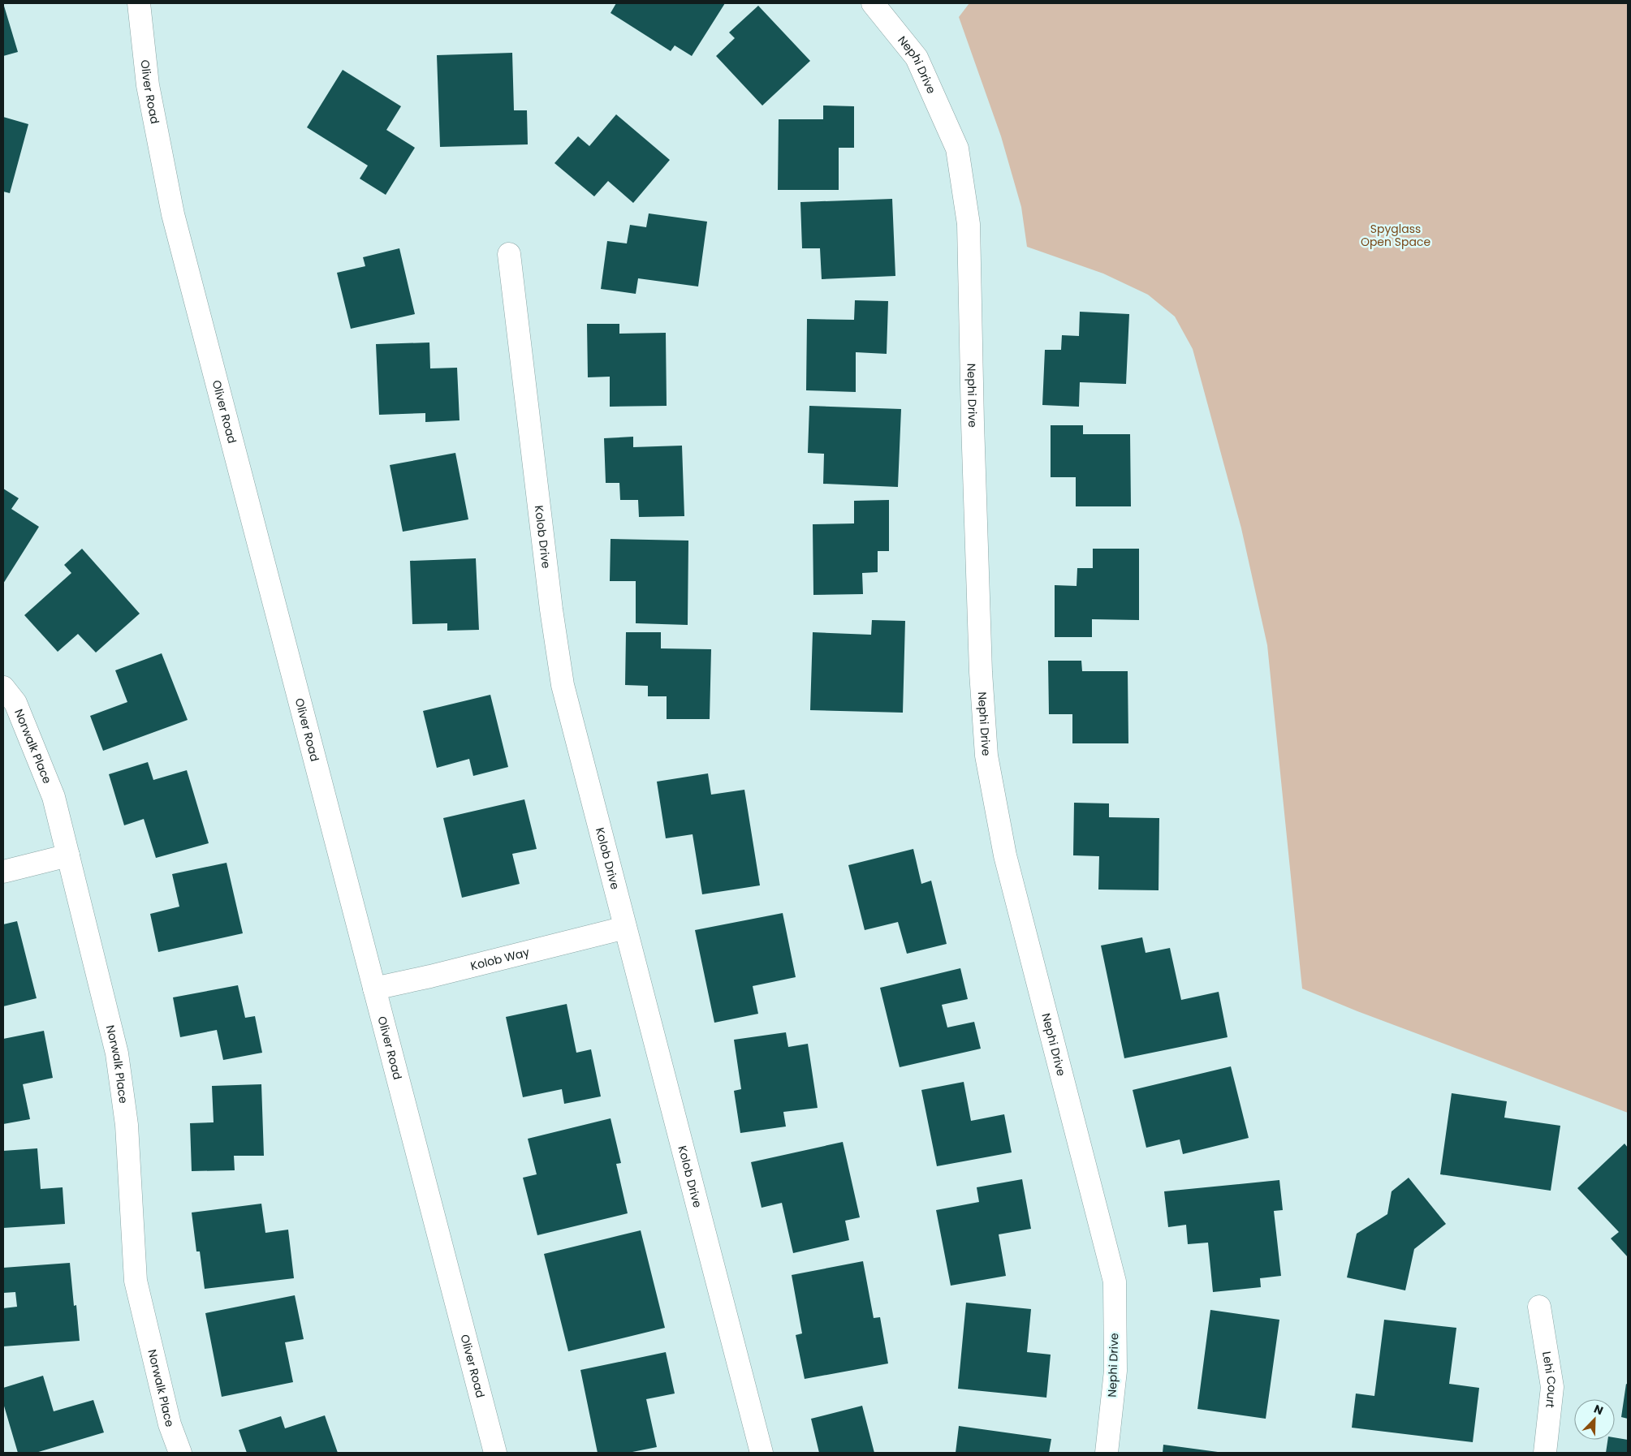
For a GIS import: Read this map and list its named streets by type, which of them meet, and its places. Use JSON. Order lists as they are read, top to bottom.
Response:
{
  "streets": {
    "street": [
      "Nephi Drive",
      "Oliver Road",
      "Kolob Drive",
      "Norwalk Place",
      "Kolob Way",
      "Lehi Court"
    ]
  },
  "crossings": [
    ["Oliver Road", "Kolob Way"],
    ["Kolob Drive", "Kolob Way"]
  ],
  "parks": ["Spyglass Open Space"],
  "north": "top right"
}
